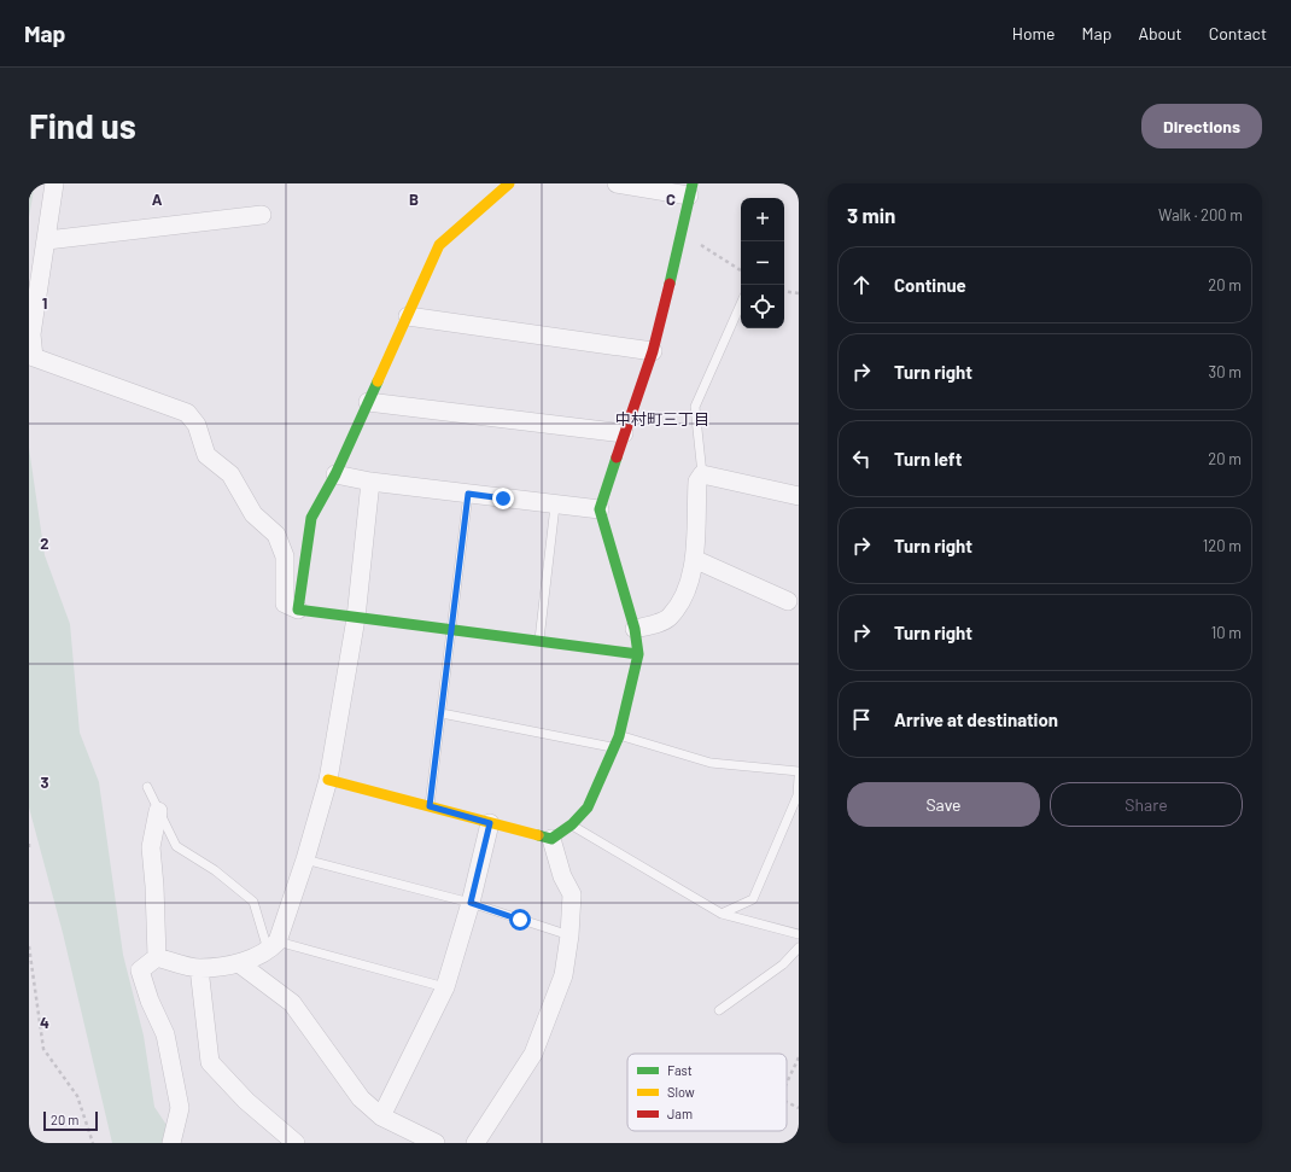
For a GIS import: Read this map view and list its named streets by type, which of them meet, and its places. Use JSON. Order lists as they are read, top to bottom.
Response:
{
  "districts": ["中村町三丁目"],
  "legend": ["Fast", "Slow", "Jam"],
  "scale_bar": "20 m",
  "page": {
    "header": "Map",
    "nav": [
      "Home",
      "Map",
      "About",
      "Contact"
    ],
    "buttons": [
      "Directions",
      ["Save", "Share"]
    ],
    "title": "Find us",
    "heading": ["3 min", "Walk · 200 m"],
    "map_buttons": ["+", "−"],
    "list": [
      ["Continue", "20 m"],
      ["Turn right", "30 m"],
      ["Turn left", "20 m"],
      ["Turn right", "120 m"],
      ["Turn right", "10 m"],
      "Arrive at destination"
    ],
    "scale": "20 m"
  },
  "grid": {
    "columns": ["A", "B", "C"],
    "rows": [
      "1",
      "2",
      "3",
      "4"
    ]
  }
}
